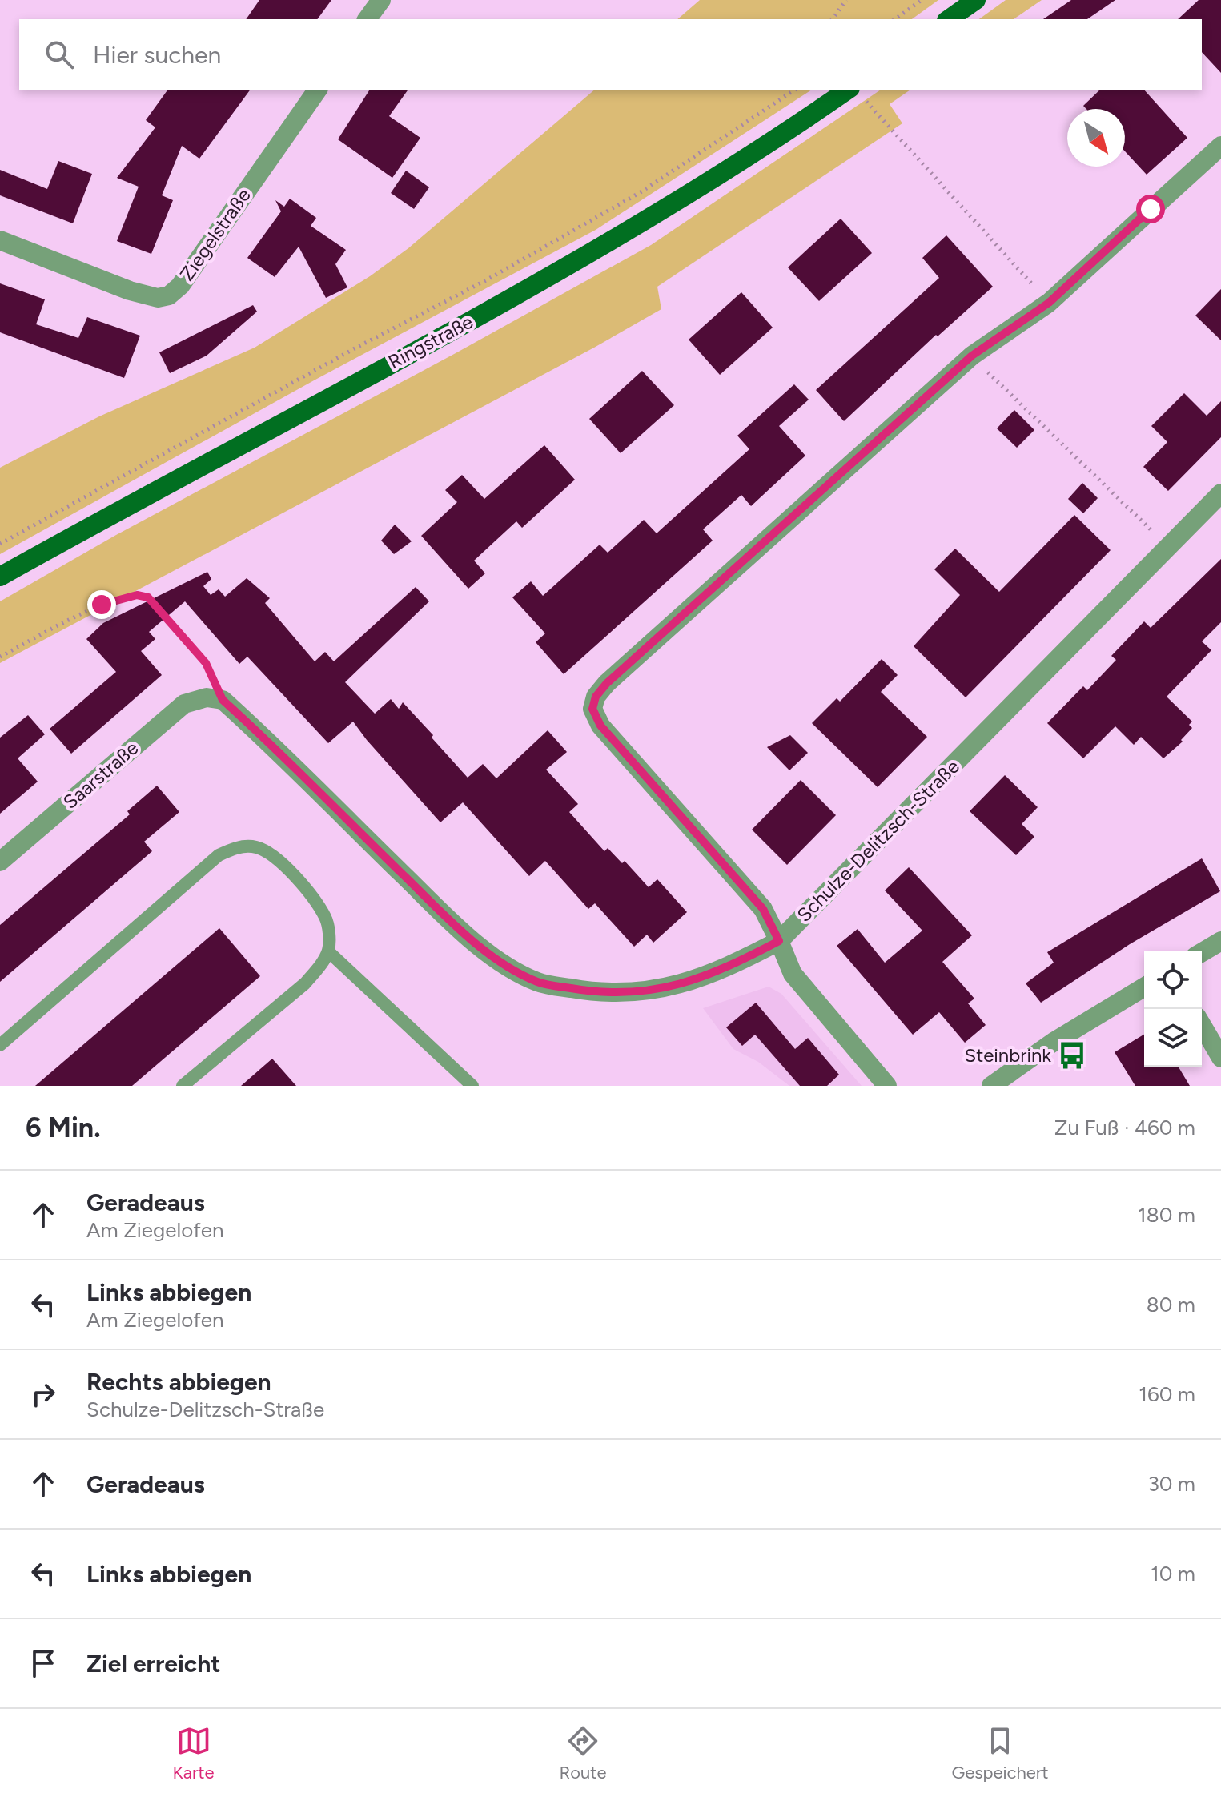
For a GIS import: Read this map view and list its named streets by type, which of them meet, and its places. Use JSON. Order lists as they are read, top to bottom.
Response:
{
  "streets": {
    "main road": ["Ringstraße"],
    "street": ["Ziegelstraße", "Saarstraße", "Schulze-Delitzsch-Straße"]
  },
  "crossings": [
    ["Saarstraße", "Schulze-Delitzsch-Straße"]
  ],
  "places": {
    "bus stop": ["Steinbrink"]
  },
  "north": "bottom right",
  "page": {
    "search": "Hier suchen",
    "heading": ["6 Min.", "Zu Fuß · 460 m"],
    "list": [
      ["Geradeaus", "Am Ziegelofen", "180 m"],
      ["Links abbiegen", "Am Ziegelofen", "80 m"],
      ["Rechts abbiegen", "Schulze-Delitzsch-Straße", "160 m"],
      ["Geradeaus", "30 m"],
      ["Links abbiegen", "10 m"],
      "Ziel erreicht"
    ],
    "nav": ["Karte", "Route", "Gespeichert"]
  }
}
